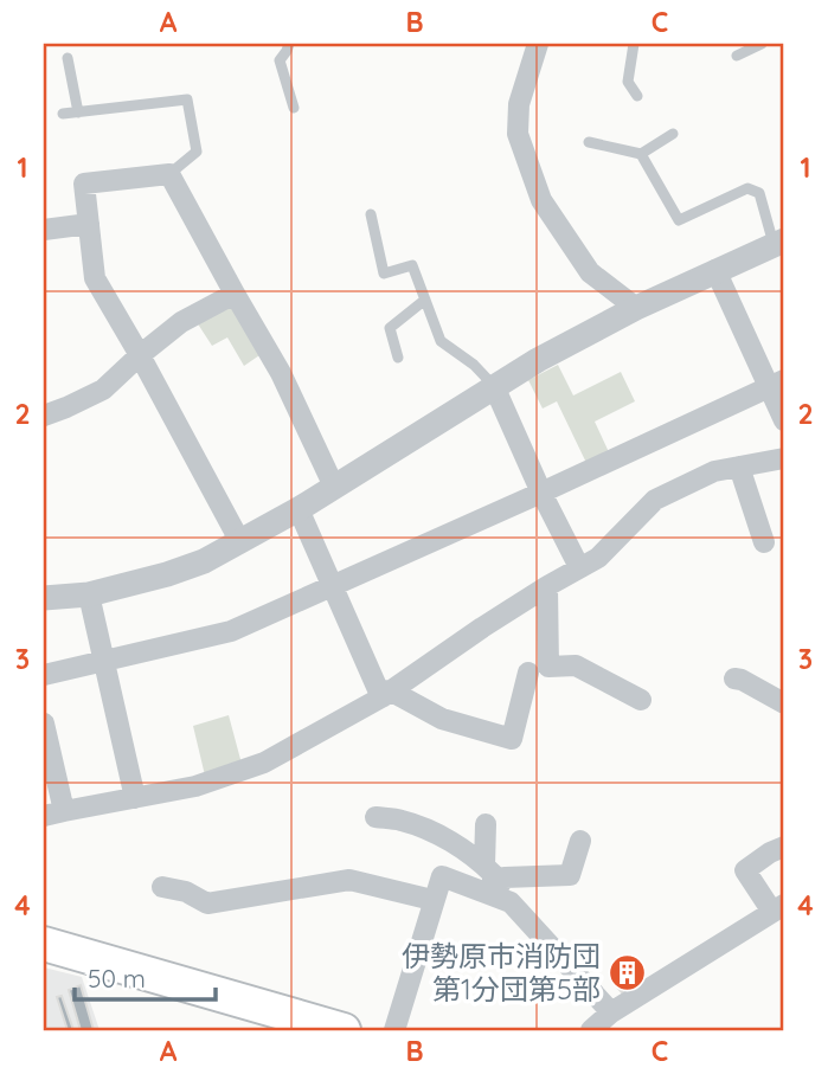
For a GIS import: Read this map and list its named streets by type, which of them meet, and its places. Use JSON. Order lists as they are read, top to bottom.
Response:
{
  "places": {
    "building": ["伊勢原市消防団 第1分団第5部"]
  },
  "scale_bar": "50 m",
  "grid": {
    "columns": ["A", "B", "C"],
    "rows": [
      "1",
      "2",
      "3",
      "4"
    ]
  }
}
